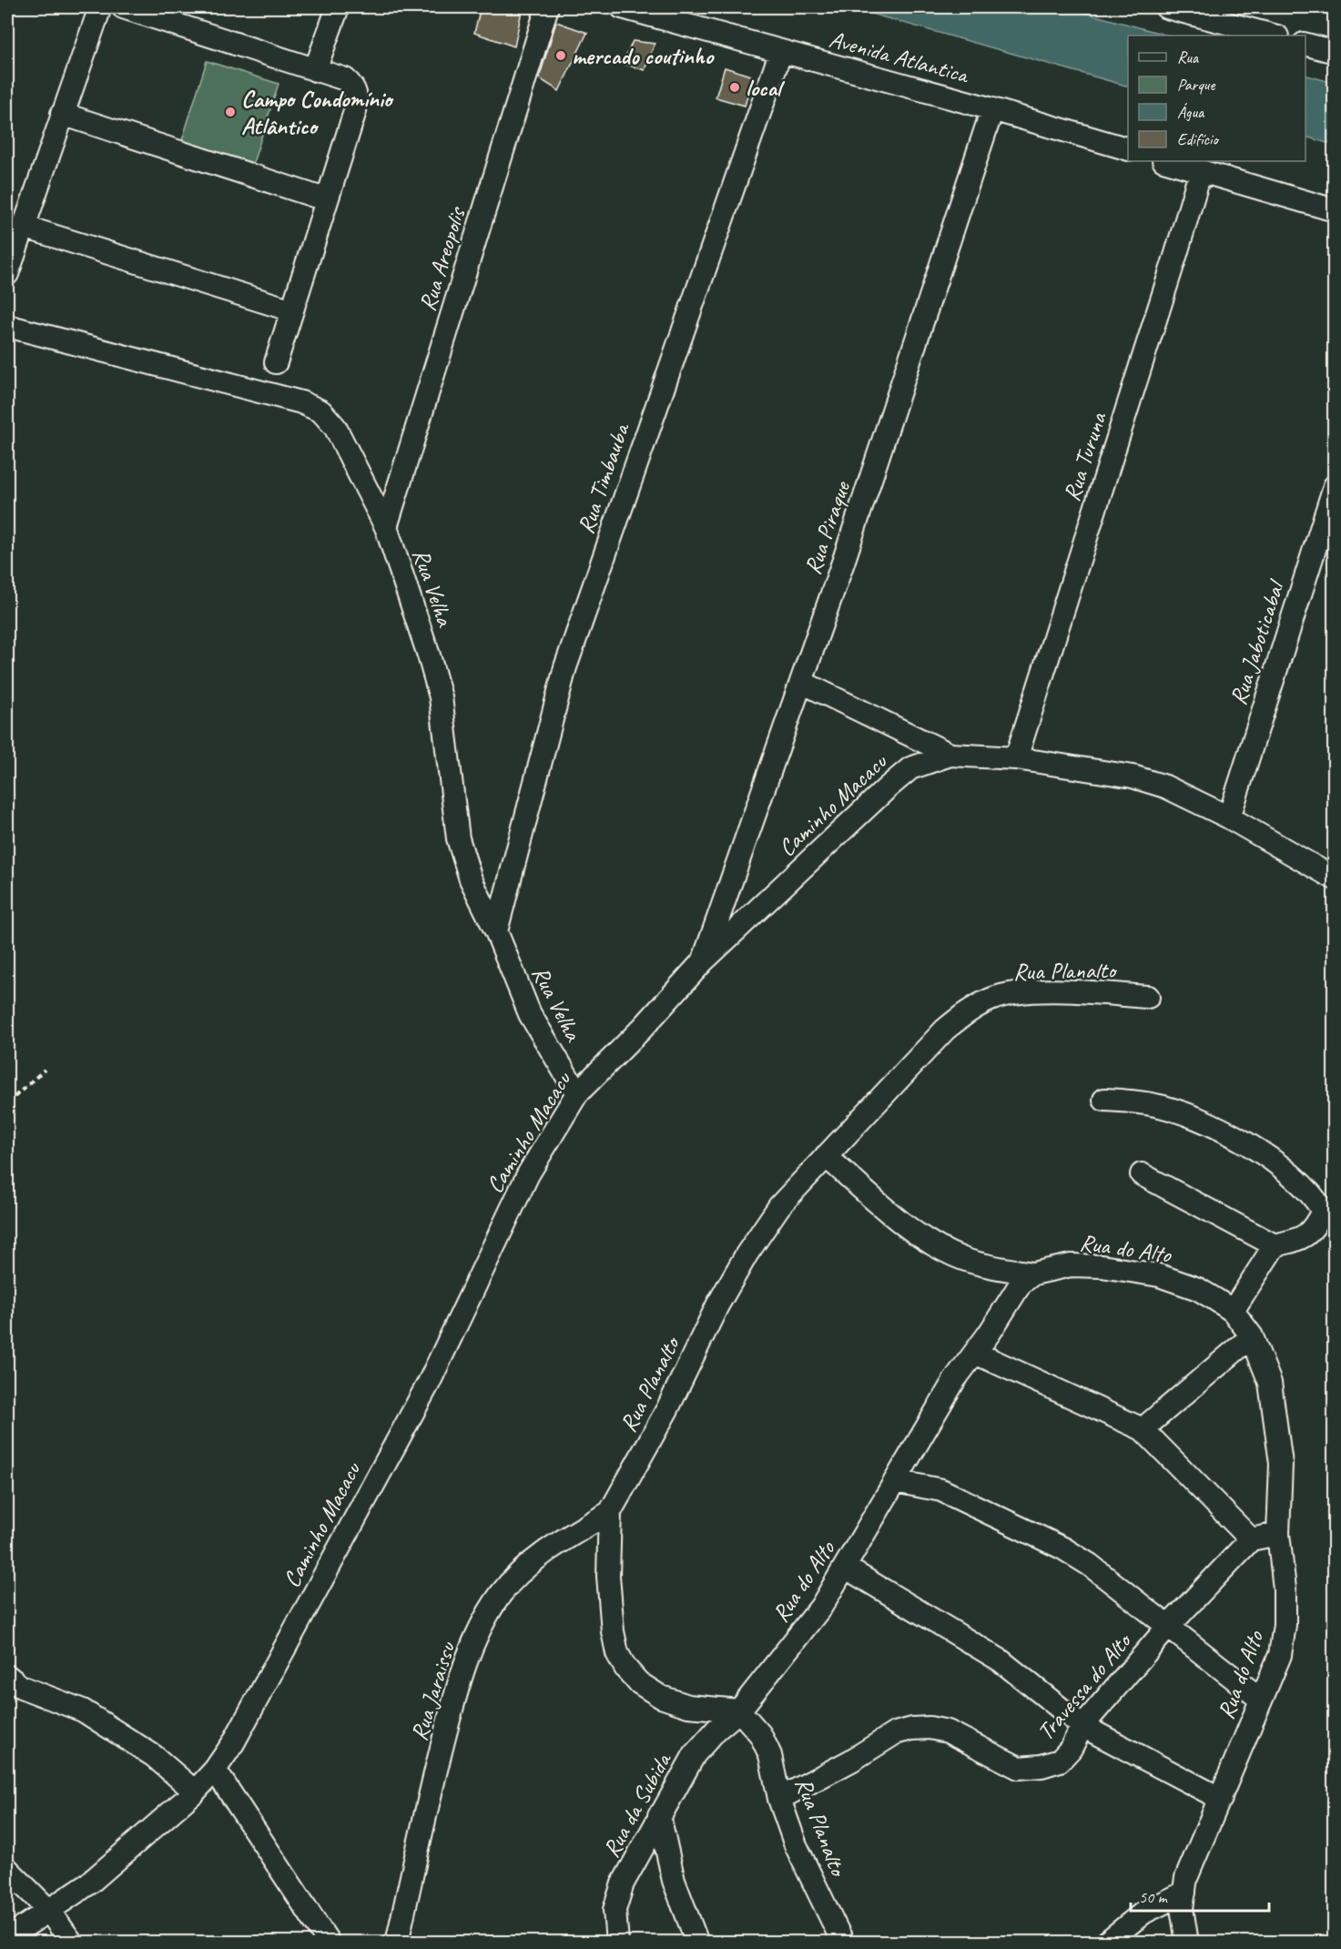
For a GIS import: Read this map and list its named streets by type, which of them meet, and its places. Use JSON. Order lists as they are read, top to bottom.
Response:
{
  "streets": {
    "street": [
      "Avenida Atlantica",
      "Rua Areopolis",
      "Rua Turuna",
      "Rua Timbauba",
      "Rua Piraque",
      "Rua Velha",
      "Rua Jaboticabal",
      "Caminho Macacu",
      "Rua Planalto",
      "Rua do Alto",
      "Travessa do Alto",
      "Rua Jaraissu",
      "Rua da Subida"
    ]
  },
  "crossings": [
    ["Avenida Atlantica", "Rua Timbauba"],
    ["Avenida Atlantica", "Rua Piraque"],
    ["Rua Areopolis", "Rua Velha"],
    ["Rua Turuna", "Caminho Macacu"],
    ["Rua Timbauba", "Rua Velha"],
    ["Rua Piraque", "Caminho Macacu"],
    ["Rua Velha", "Caminho Macacu"],
    ["Rua Jaboticabal", "Caminho Macacu"],
    ["Rua Planalto", "Rua do Alto"],
    ["Rua Planalto", "Travessa do Alto"],
    ["Rua Planalto", "Rua Jaraissu"],
    ["Rua Planalto", "Rua da Subida"],
    ["Rua do Alto", "Rua da Subida"]
  ],
  "places": ["mercado coutinho", "local", "Campo Condomínio Atlântico"],
  "legend": [
    "Rua",
    "Parque",
    "Água",
    "Edifício"
  ],
  "scale_bar": "50 m"
}
